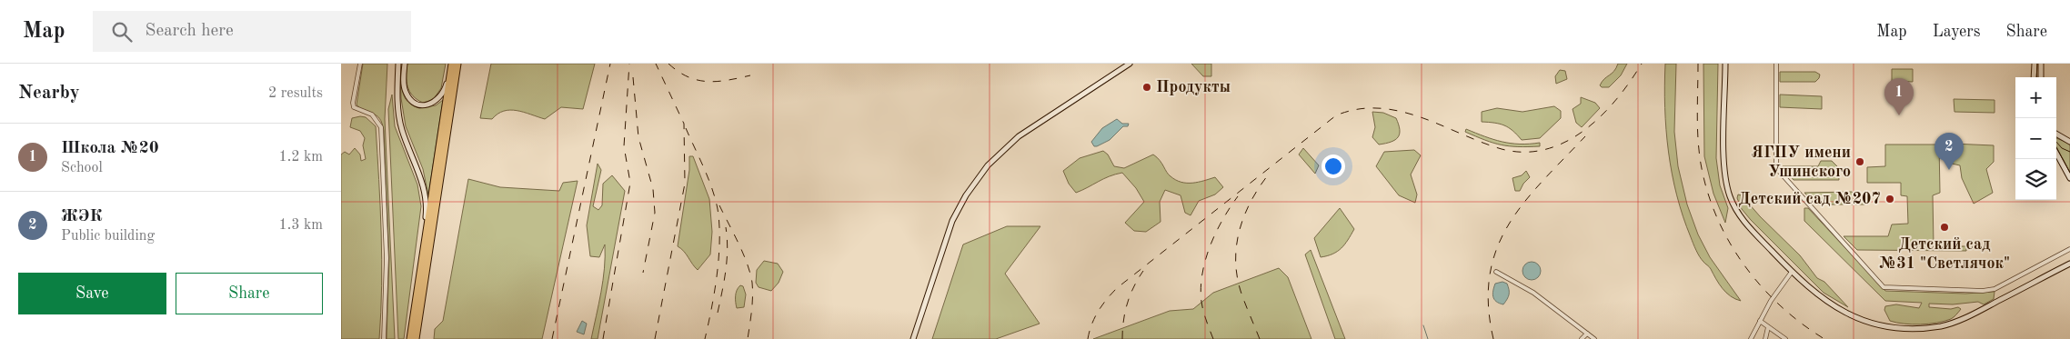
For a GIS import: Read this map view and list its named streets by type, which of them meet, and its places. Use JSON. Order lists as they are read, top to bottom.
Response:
{
  "places": [
    "Продукты",
    "ЯГПУ имени Ушинского",
    "Детский сад №207",
    "Детский сад №31 \"Светлячок\""
  ],
  "page": {
    "header": "Map",
    "search": "Search here",
    "nav": ["Map", "Layers", "Share"],
    "heading": ["Nearby", "2 results"],
    "map_buttons": ["+", "−"],
    "pins": ["1", "2"],
    "list": [
      {
        "mark": "1",
        "name": "Школа №20",
        "note": "School",
        "value": "1.2 km"
      },
      {
        "mark": "2",
        "name": "ЖЭК",
        "note": "Public building",
        "value": "1.3 km"
      }
    ],
    "buttons": ["Save", "Share"]
  }
}
